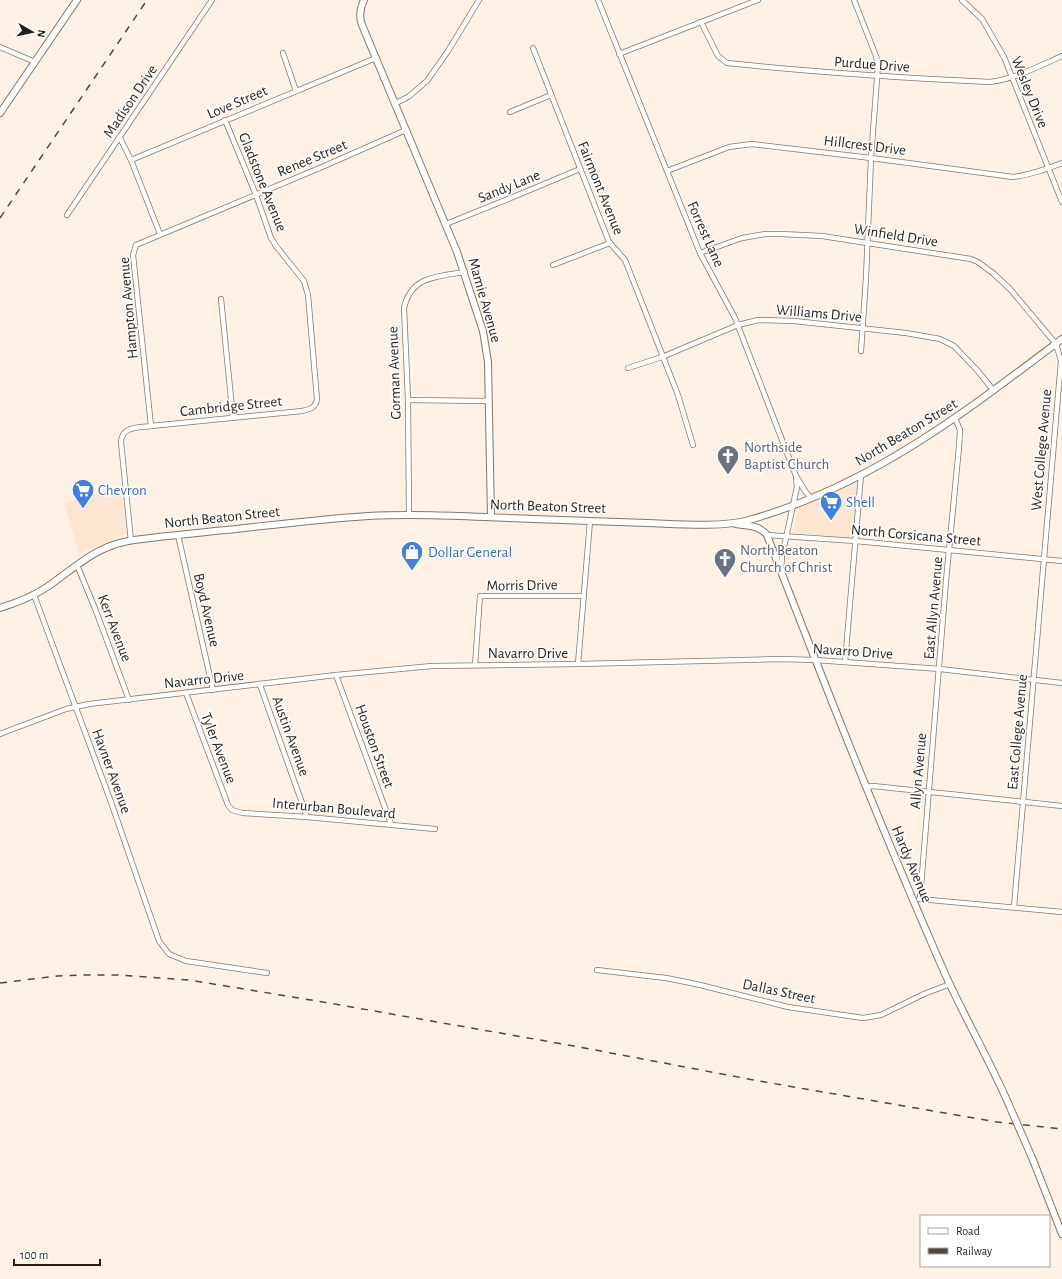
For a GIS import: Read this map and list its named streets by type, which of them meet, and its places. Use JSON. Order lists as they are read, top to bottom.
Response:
{
  "streets": {
    "street": [
      "Purdue Drive",
      "Wesley Drive",
      "Madison Drive",
      "Love Street",
      "Hillcrest Drive",
      "Renee Street",
      "Gladstone Avenue",
      "Sandy Lane",
      "Fairmont Avenue",
      "Forrest Lane",
      "Winfield Drive",
      "Mamie Avenue",
      "Hampton Avenue",
      "Williams Drive",
      "Gorman Avenue",
      "Cambridge Street",
      "North Beaton Street",
      "West College Avenue",
      "North Corsicana Street",
      "Morris Drive",
      "East Allyn Avenue",
      "Boyd Avenue",
      "Kerr Avenue",
      "Navarro Drive",
      "East College Avenue",
      "Austin Avenue",
      "Houston Street",
      "Tyler Avenue",
      "Havner Avenue",
      "Allyn Avenue",
      "Interurban Boulevard",
      "Hardy Avenue",
      "Dallas Street"
    ]
  },
  "crossings": [
    ["Purdue Drive", "Wesley Drive"],
    ["Wesley Drive", "Hillcrest Drive"],
    ["Love Street", "Gladstone Avenue"],
    ["Love Street", "Mamie Avenue"],
    ["Hillcrest Drive", "Forrest Lane"],
    ["Renee Street", "Gladstone Avenue"],
    ["Renee Street", "Mamie Avenue"],
    ["Renee Street", "Hampton Avenue"],
    ["Gladstone Avenue", "Cambridge Street"],
    ["Sandy Lane", "Fairmont Avenue"],
    ["Sandy Lane", "Mamie Avenue"],
    ["Fairmont Avenue", "Williams Drive"],
    ["Forrest Lane", "Winfield Drive"],
    ["Forrest Lane", "Williams Drive"],
    ["Forrest Lane", "North Beaton Street"],
    ["Forrest Lane", "North Corsicana Street"],
    ["Forrest Lane", "Hardy Avenue"],
    ["Winfield Drive", "North Beaton Street"],
    ["Winfield Drive", "West College Avenue"],
    ["Mamie Avenue", "Gorman Avenue"],
    ["Mamie Avenue", "North Beaton Street"],
    ["Hampton Avenue", "Cambridge Street"],
    ["Williams Drive", "North Beaton Street"],
    ["Gorman Avenue", "North Beaton Street"],
    ["Cambridge Street", "North Beaton Street"],
    ["North Beaton Street", "West College Avenue"],
    ["North Beaton Street", "East Allyn Avenue"],
    ["North Beaton Street", "Boyd Avenue"],
    ["North Beaton Street", "Kerr Avenue"],
    ["North Beaton Street", "Havner Avenue"],
    ["West College Avenue", "North Corsicana Street"],
    ["West College Avenue", "East College Avenue"],
    ["North Corsicana Street", "East Allyn Avenue"],
    ["North Corsicana Street", "East College Avenue"],
    ["North Corsicana Street", "Hardy Avenue"],
    ["Morris Drive", "Navarro Drive"],
    ["East Allyn Avenue", "Navarro Drive"],
    ["East Allyn Avenue", "Allyn Avenue"],
    ["Boyd Avenue", "Navarro Drive"],
    ["Kerr Avenue", "Navarro Drive"],
    ["Navarro Drive", "East College Avenue"],
    ["Navarro Drive", "Austin Avenue"],
    ["Navarro Drive", "Houston Street"],
    ["Navarro Drive", "Tyler Avenue"],
    ["Navarro Drive", "Havner Avenue"],
    ["Navarro Drive", "Allyn Avenue"],
    ["Navarro Drive", "Hardy Avenue"],
    ["Austin Avenue", "Interurban Boulevard"],
    ["Houston Street", "Interurban Boulevard"],
    ["Tyler Avenue", "Interurban Boulevard"],
    ["Hardy Avenue", "Dallas Street"]
  ],
  "places": {
    "church": ["Northside Baptist Church", "North Beaton Church of Christ"],
    "supermarket": ["Chevron", "Shell"],
    "shop": ["Dollar General"]
  },
  "legend": ["Road", "Railway"],
  "scale_bar": "100 m",
  "north": "right"
}
